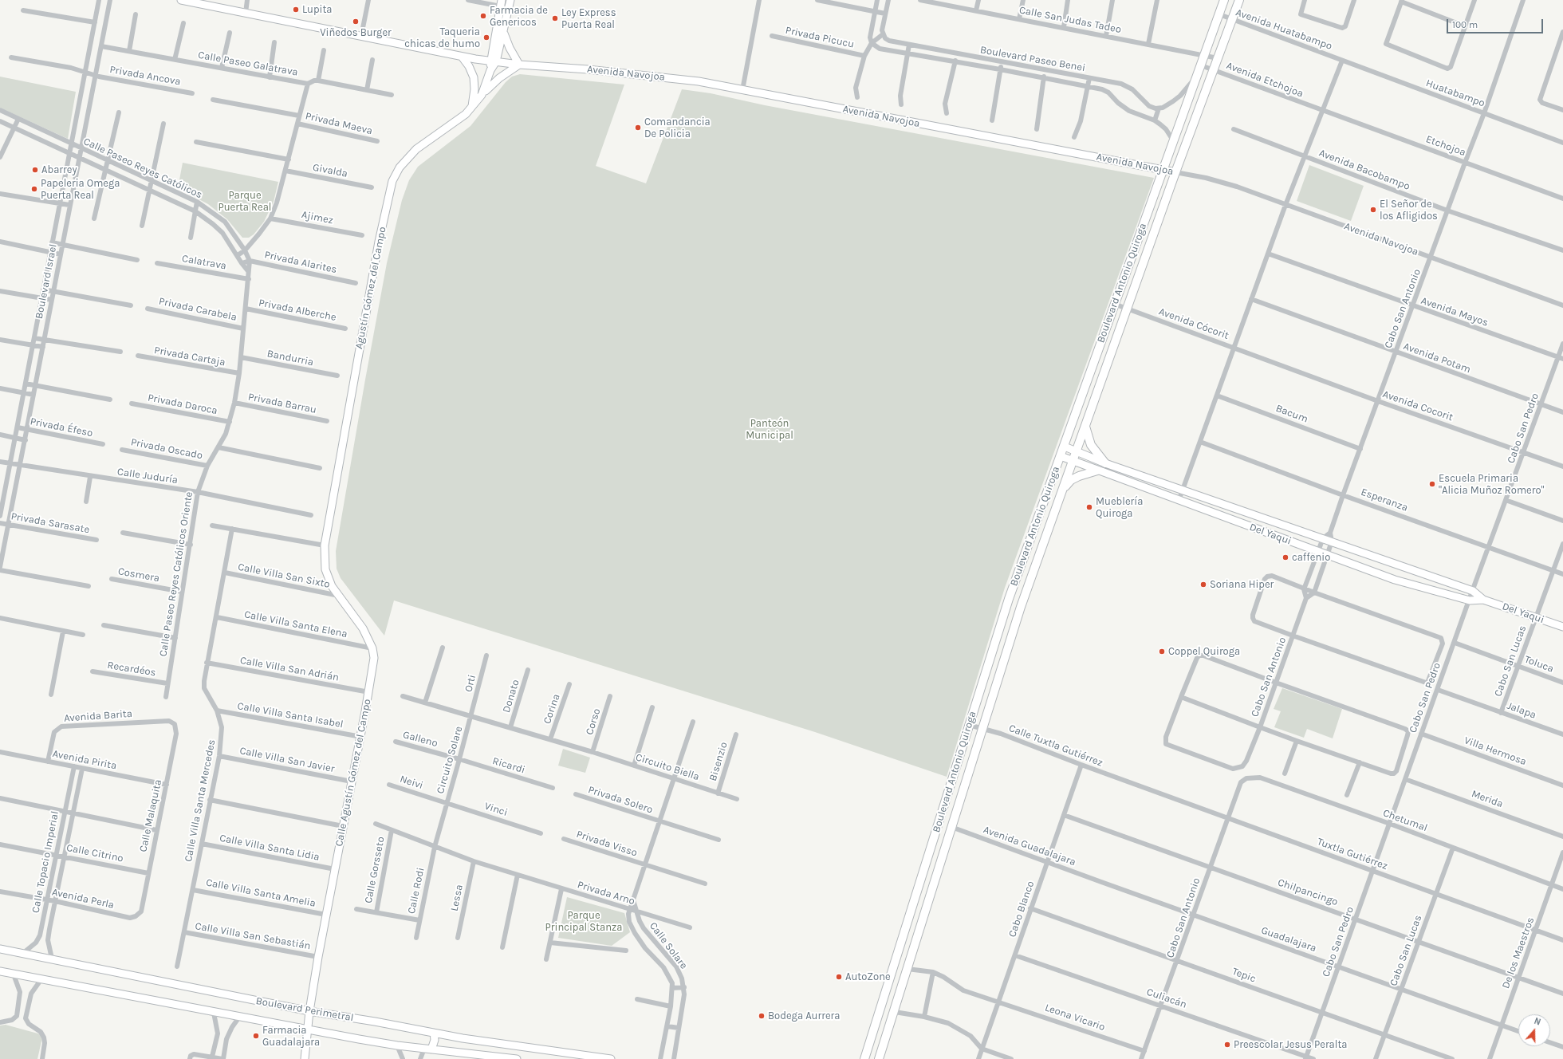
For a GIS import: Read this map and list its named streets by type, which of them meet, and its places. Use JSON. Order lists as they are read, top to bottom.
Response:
{
  "streets": {
    "main road": ["Boulevard Antonio Quiroga"],
    "street": [
      "Calle San Judas Tadeo",
      "Avenida Huatabampo",
      "Privada Picucu",
      "Boulevard Paseo Benei",
      "Calle Paseo Galatrava",
      "Avenida Navojoa",
      "Privada Ancova",
      "Avenida Etchojoa",
      "Huatabampo",
      "Privada Maeva",
      "Etchojoa",
      "Calle Paseo Reyes Católicos",
      "Avenida Bacobampo",
      "Givalda",
      "Ajimez",
      "Calatrava",
      "Privada Alarites",
      "Boulevard Israel",
      "Agustín Gómez del Campo",
      "Cabo San Antonio",
      "Privada Carabela",
      "Privada Alberche",
      "Avenida Mayos",
      "Avenida Cócorit",
      "Privada Cartaja",
      "Bandurria",
      "Avenida Potam",
      "Privada Barrau",
      "Privada Daroca",
      "Avenida Cocorit",
      "Bacum",
      "Privada Éfeso",
      "Cabo San Pedro",
      "Privada Oscado",
      "Calle Juduría",
      "Esperanza",
      "Privada Sarasate",
      "Del Yaqui",
      "Calle Paseo Reyes Católicos Oriente",
      "Cosmera",
      "Calle Villa San Sixto",
      "Calle Villa Santa Elena",
      "Cabo San Lucas",
      "Toluca",
      "Recardéos",
      "Calle Villa San Adrián",
      "Orti",
      "Donato",
      "Corina",
      "Jalapa",
      "Calle Villa Santa Isabel",
      "Avenida Barita",
      "Corso",
      "Galleno",
      "Calle Tuxtla Gutiérrez",
      "Villa Hermosa",
      "Avenida Pirita",
      "Calle Villa San Javier",
      "Circuito Solare",
      "Bisenzio",
      "Ricardi",
      "Circuito Biella",
      "Calle Agustín Gómez del Campo",
      "Neivi",
      "Merida",
      "Privada Solero",
      "Calle Villa Santa Mercedes",
      "Vinci",
      "Calle Malaquita",
      "Chetumal",
      "Privada Visso",
      "Avenida Guadalajara",
      "Calle Villa Santa Lidia",
      "Calle Citrino",
      "Tuxtla Gutiérrez",
      "Calle Topacio Imperial",
      "Calle Gorsseto",
      "Calle Rodi",
      "Chilpancingo",
      "Calle Villa Santa Amelia",
      "Privada Arno",
      "Lessa",
      "Avenida Perla",
      "Cabo Blanco",
      "Calle Villa San Sebastián",
      "Guadalajara",
      "Calle Solare",
      "De los Maestros",
      "Tepic",
      "Culiacán",
      "Boulevard Perimetral",
      "Leona Vicario"
    ]
  },
  "crossings": [
    ["Calle San Judas Tadeo", "Boulevard Antonio Quiroga"],
    ["Avenida Huatabampo", "Huatabampo"],
    ["Avenida Huatabampo", "Boulevard Antonio Quiroga"],
    ["Boulevard Paseo Benei", "Boulevard Antonio Quiroga"],
    ["Calle Paseo Galatrava", "Boulevard Israel"],
    ["Avenida Navojoa", "Boulevard Antonio Quiroga"],
    ["Avenida Navojoa", "Agustín Gómez del Campo"],
    ["Avenida Navojoa", "Cabo San Antonio"],
    ["Privada Ancova", "Boulevard Israel"],
    ["Avenida Etchojoa", "Etchojoa"],
    ["Avenida Etchojoa", "Boulevard Antonio Quiroga"],
    ["Huatabampo", "Cabo San Antonio"],
    ["Etchojoa", "Cabo San Antonio"],
    ["Calle Paseo Reyes Católicos", "Privada Alarites"],
    ["Calle Paseo Reyes Católicos", "Boulevard Israel"],
    ["Avenida Bacobampo", "Cabo San Antonio"],
    ["Calatrava", "Calle Paseo Reyes Católicos Oriente"],
    ["Boulevard Israel", "Privada Éfeso"],
    ["Boulevard Israel", "Calle Juduría"],
    ["Boulevard Israel", "Privada Sarasate"],
    ["Boulevard Antonio Quiroga", "Avenida Cócorit"],
    ["Boulevard Antonio Quiroga", "Del Yaqui"],
    ["Boulevard Antonio Quiroga", "Calle Tuxtla Gutiérrez"],
    ["Boulevard Antonio Quiroga", "Avenida Guadalajara"],
    ["Boulevard Antonio Quiroga", "Leona Vicario"],
    ["Agustín Gómez del Campo", "Calle Agustín Gómez del Campo"],
    ["Cabo San Antonio", "Avenida Mayos"],
    ["Cabo San Antonio", "Avenida Potam"],
    ["Cabo San Antonio", "Avenida Cocorit"],
    ["Cabo San Antonio", "Bacum"],
    ["Cabo San Antonio", "Esperanza"],
    ["Cabo San Antonio", "Del Yaqui"],
    ["Cabo San Antonio", "Chetumal"],
    ["Cabo San Antonio", "Tuxtla Gutiérrez"],
    ["Cabo San Antonio", "Chilpancingo"],
    ["Cabo San Antonio", "Guadalajara"],
    ["Cabo San Antonio", "Tepic"],
    ["Cabo San Antonio", "Culiacán"],
    ["Cabo San Antonio", "Leona Vicario"],
    ["Privada Carabela", "Calle Paseo Reyes Católicos Oriente"],
    ["Privada Alberche", "Calle Paseo Reyes Católicos Oriente"],
    ["Avenida Mayos", "Cabo San Pedro"],
    ["Avenida Cócorit", "Avenida Cocorit"],
    ["Privada Cartaja", "Calle Paseo Reyes Católicos Oriente"],
    ["Bandurria", "Calle Paseo Reyes Católicos Oriente"],
    ["Avenida Potam", "Cabo San Pedro"],
    ["Privada Barrau", "Calle Paseo Reyes Católicos Oriente"],
    ["Privada Daroca", "Calle Paseo Reyes Católicos Oriente"],
    ["Avenida Cocorit", "Cabo San Pedro"],
    ["Cabo San Pedro", "Esperanza"],
    ["Cabo San Pedro", "Del Yaqui"],
    ["Cabo San Pedro", "Toluca"],
    ["Cabo San Pedro", "Jalapa"],
    ["Cabo San Pedro", "Villa Hermosa"],
    ["Cabo San Pedro", "Merida"],
    ["Cabo San Pedro", "Chetumal"],
    ["Cabo San Pedro", "Tuxtla Gutiérrez"],
    ["Cabo San Pedro", "Chilpancingo"],
    ["Cabo San Pedro", "Guadalajara"],
    ["Cabo San Pedro", "Tepic"],
    ["Cabo San Pedro", "Culiacán"],
    ["Privada Oscado", "Calle Paseo Reyes Católicos Oriente"],
    ["Calle Juduría", "Calle Paseo Reyes Católicos Oriente"],
    ["Esperanza", "Cabo San Lucas"],
    ["Del Yaqui", "Cabo San Lucas"],
    ["Calle Paseo Reyes Católicos Oriente", "Cosmera"],
    ["Calle Paseo Reyes Católicos Oriente", "Recardéos"],
    ["Calle Villa San Sixto", "Calle Agustín Gómez del Campo"],
    ["Calle Villa San Sixto", "Calle Villa Santa Mercedes"],
    ["Calle Villa Santa Elena", "Calle Agustín Gómez del Campo"],
    ["Calle Villa Santa Elena", "Calle Villa Santa Mercedes"],
    ["Cabo San Lucas", "Toluca"],
    ["Cabo San Lucas", "Jalapa"],
    ["Cabo San Lucas", "Chetumal"],
    ["Cabo San Lucas", "Tuxtla Gutiérrez"],
    ["Cabo San Lucas", "Chilpancingo"],
    ["Cabo San Lucas", "Guadalajara"],
    ["Cabo San Lucas", "Tepic"],
    ["Calle Villa San Adrián", "Calle Agustín Gómez del Campo"],
    ["Calle Villa San Adrián", "Calle Villa Santa Mercedes"],
    ["Orti", "Circuito Solare"],
    ["Donato", "Circuito Solare"],
    ["Corina", "Circuito Solare"],
    ["Calle Villa Santa Isabel", "Calle Agustín Gómez del Campo"],
    ["Calle Villa Santa Isabel", "Calle Villa Santa Mercedes"],
    ["Avenida Barita", "Avenida Pirita"],
    ["Avenida Barita", "Calle Malaquita"],
    ["Corso", "Circuito Solare"],
    ["Corso", "Circuito Biella"],
    ["Galleno", "Circuito Solare"],
    ["Galleno", "Ricardi"],
    ["Calle Tuxtla Gutiérrez", "Tuxtla Gutiérrez"],
    ["Calle Tuxtla Gutiérrez", "Cabo Blanco"],
    ["Avenida Pirita", "Calle Malaquita"],
    ["Avenida Pirita", "Calle Topacio Imperial"],
    ["Calle Villa San Javier", "Calle Agustín Gómez del Campo"],
    ["Calle Villa San Javier", "Calle Villa Santa Mercedes"],
    ["Circuito Solare", "Ricardi"],
    ["Circuito Solare", "Circuito Biella"],
    ["Circuito Solare", "Neivi"],
    ["Circuito Solare", "Vinci"],
    ["Circuito Solare", "Calle Rodi"],
    ["Bisenzio", "Circuito Biella"],
    ["Circuito Biella", "Calle Solare"],
    ["Calle Agustín Gómez del Campo", "Calle Villa Santa Lidia"],
    ["Calle Agustín Gómez del Campo", "Calle Villa Santa Amelia"],
    ["Calle Agustín Gómez del Campo", "Calle Villa San Sebastián"],
    ["Calle Agustín Gómez del Campo", "Boulevard Perimetral"],
    ["Neivi", "Vinci"],
    ["Privada Solero", "Calle Solare"],
    ["Calle Villa Santa Mercedes", "Calle Villa Santa Lidia"],
    ["Calle Villa Santa Mercedes", "Calle Villa Santa Amelia"],
    ["Calle Villa Santa Mercedes", "Calle Villa San Sebastián"],
    ["Calle Malaquita", "Calle Citrino"],
    ["Calle Malaquita", "Avenida Perla"],
    ["Chetumal", "De los Maestros"],
    ["Privada Visso", "Calle Solare"],
    ["Avenida Guadalajara", "Cabo Blanco"],
    ["Avenida Guadalajara", "Guadalajara"],
    ["Calle Citrino", "Calle Topacio Imperial"],
    ["Tuxtla Gutiérrez", "De los Maestros"],
    ["Calle Topacio Imperial", "Avenida Perla"],
    ["Calle Topacio Imperial", "Boulevard Perimetral"],
    ["Chilpancingo", "Cabo Blanco"],
    ["Chilpancingo", "De los Maestros"],
    ["Privada Arno", "Calle Solare"],
    ["Cabo Blanco", "Tepic"],
    ["Cabo Blanco", "Culiacán"],
    ["Cabo Blanco", "Leona Vicario"],
    ["Guadalajara", "De los Maestros"]
  ],
  "parks": ["Parque Puerta Real", "Panteón Municipal", "Parque Principal Stanza"],
  "places": [
    "Lupita",
    "Farmacia de Genericos",
    "Ley Express Puerta Real",
    "Viñedos Burger",
    "Taqueria chicas de humo",
    "Comandancia De Policia",
    "Abarrey",
    "Papeleria Omega Puerta Real",
    "El Señor de los Afligidos",
    "Escuela Primaria \"Alicia Muñoz Romero\"",
    "Mueblería Quiroga",
    "caffenio",
    "Soriana Hiper",
    "Coppel Quiroga",
    "AutoZone",
    "Bodega Aurrera",
    "Farmacia Guadalajara",
    "Preescolar Jesus Peralta"
  ],
  "scale_bar": "100 m",
  "north": "top"
}
